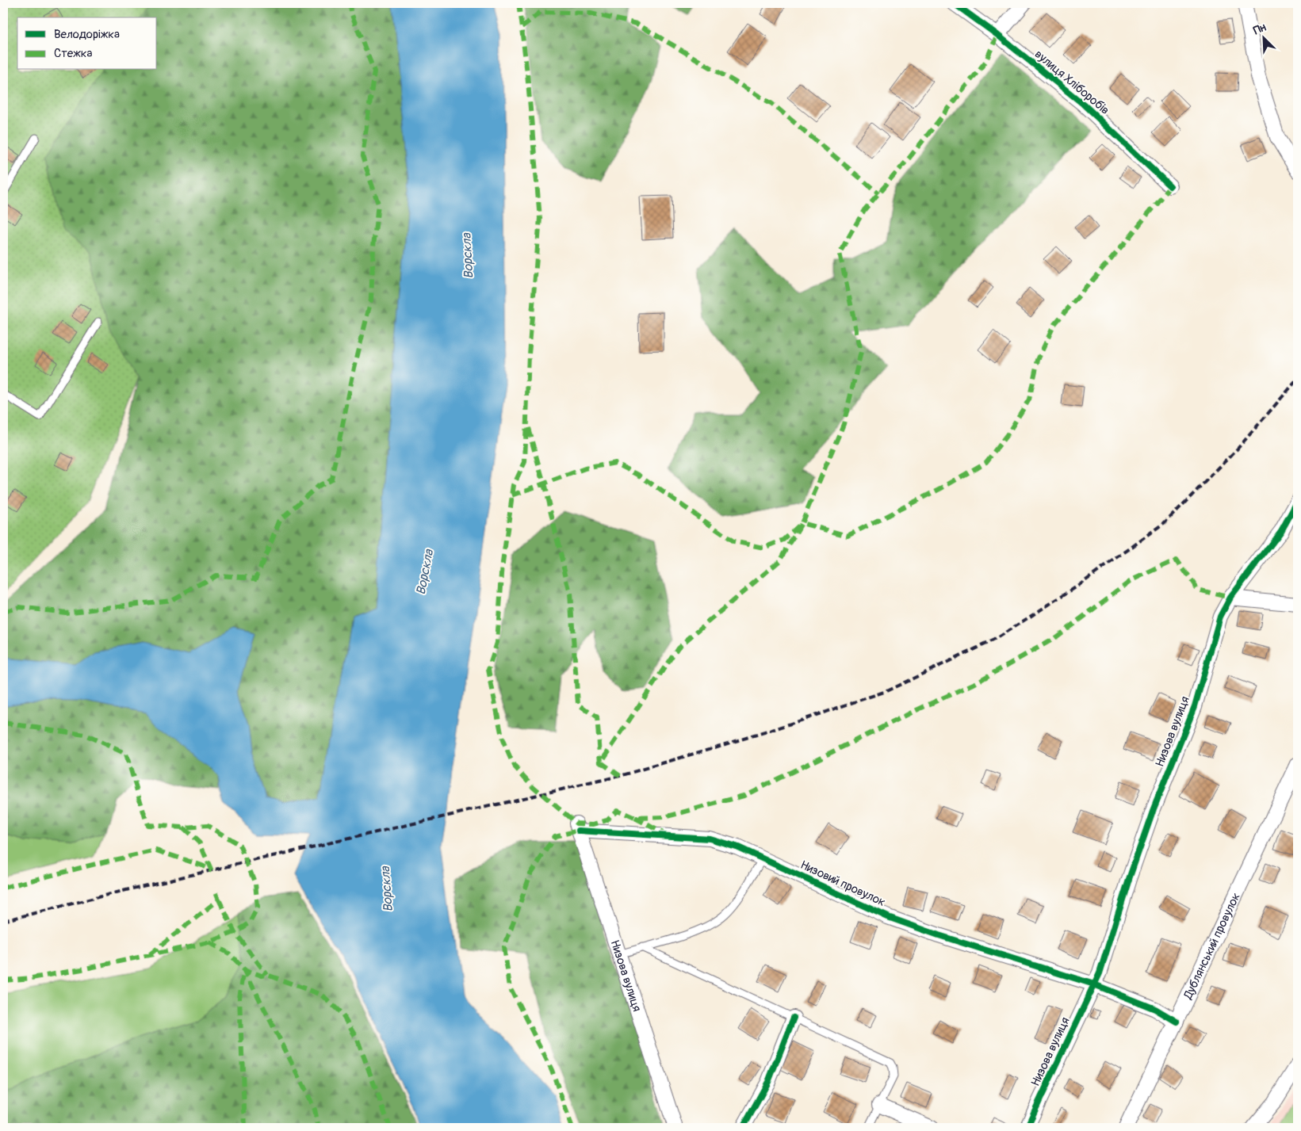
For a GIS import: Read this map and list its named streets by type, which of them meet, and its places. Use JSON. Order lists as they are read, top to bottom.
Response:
{
  "streets": {
    "street": [
      "вулиця Хліборобів",
      "Низова вулиця",
      "Низовий провулок",
      "Дублянський провулок"
    ]
  },
  "crossings": [
    ["Низова вулиця", "Низовий провулок"]
  ],
  "water": ["Ворскла"],
  "legend": ["Велодоріжка", "Стежка"],
  "north": "top left"
}
